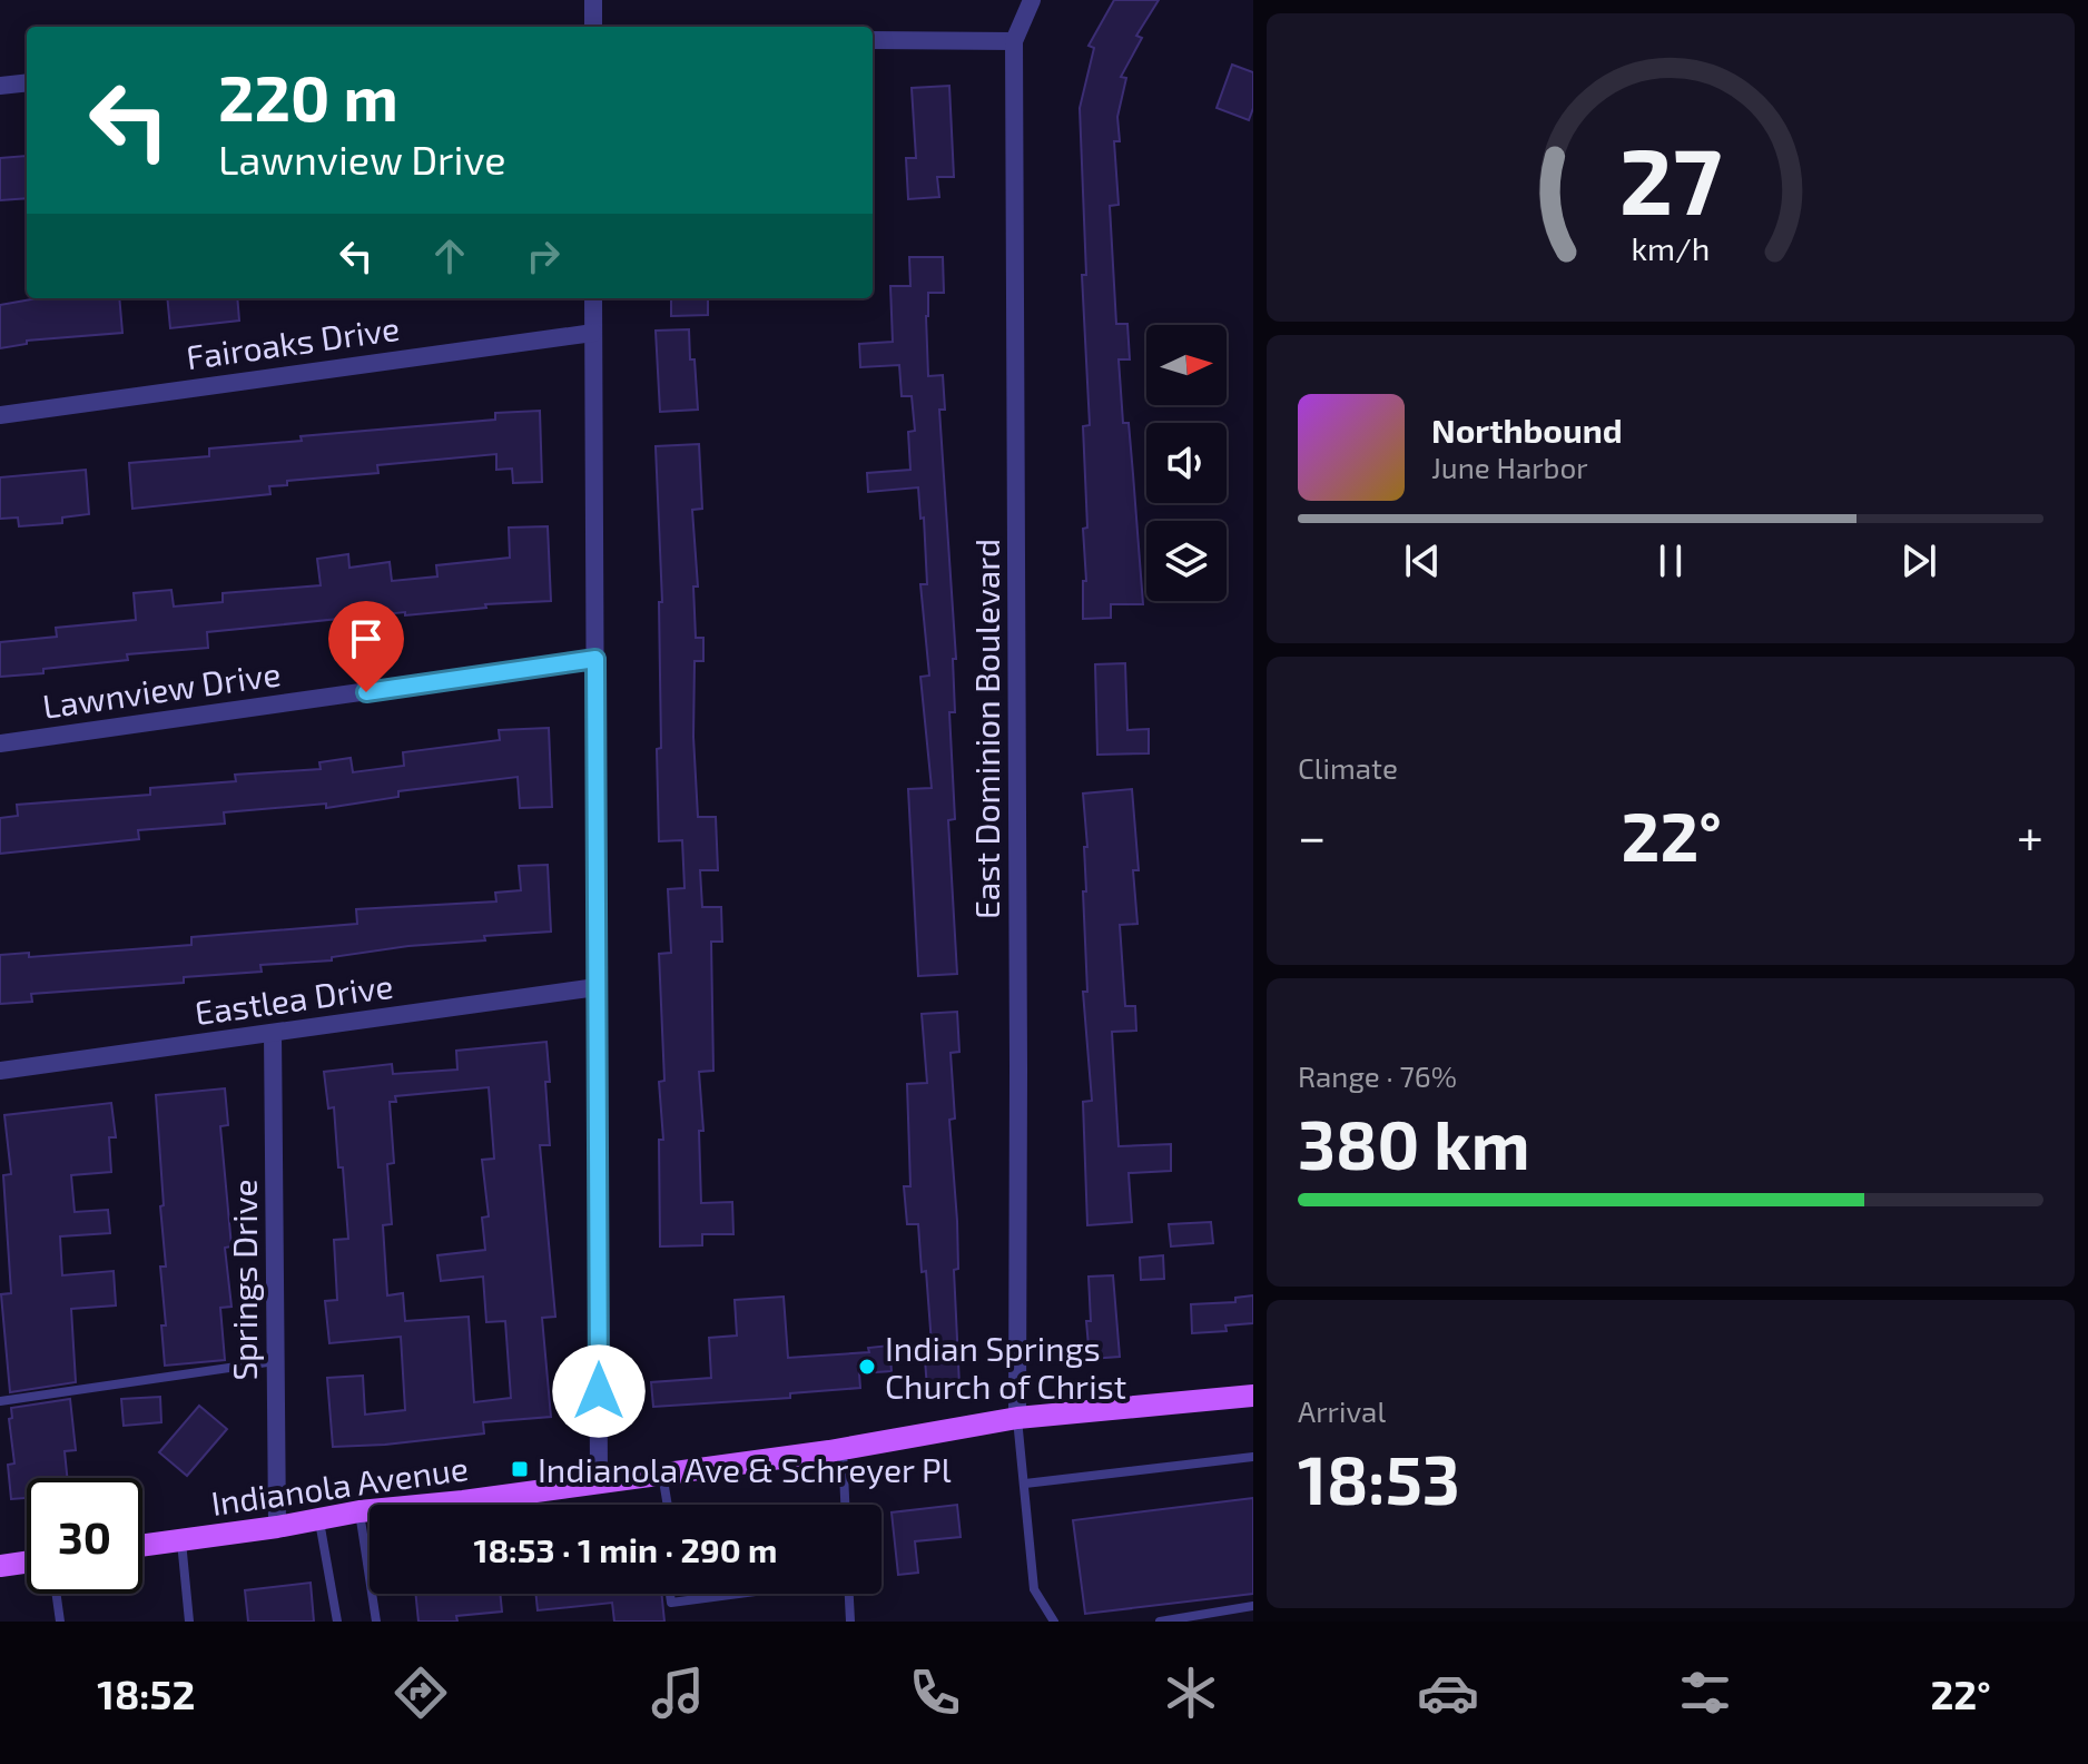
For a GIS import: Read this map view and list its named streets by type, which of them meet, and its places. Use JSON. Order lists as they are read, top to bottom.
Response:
{
  "streets": {
    "main road": ["Indianola Avenue"],
    "street": [
      "Fairoaks Drive",
      "Lawnview Drive",
      "East Dominion Boulevard",
      "Eastlea Drive",
      "Springs Drive"
    ]
  },
  "crossings": [
    ["East Dominion Boulevard", "Indianola Avenue"],
    ["Eastlea Drive", "Springs Drive"],
    ["Springs Drive", "Indianola Avenue"]
  ],
  "places": {
    "other": ["Indian Springs Church of Christ"],
    "transit": ["Indianola Ave & Schreyer Pl"]
  },
  "north": "right",
  "page": {
    "turn": ["220 m", "Lawnview Drive"],
    "song": ["Northbound", "June Harbor"],
    "tile": [
      "Climate",
      ["Range · 76%", "380 km"],
      ["Arrival", "18:53"]
    ],
    "heat": ["−", "22°", "+"],
    "limit": "30",
    "trip": "18:53 · 1 min · 290 m",
    "tabs": ["18:52", "22°"],
    "gauge": ["27", "km/h"]
  }
}
